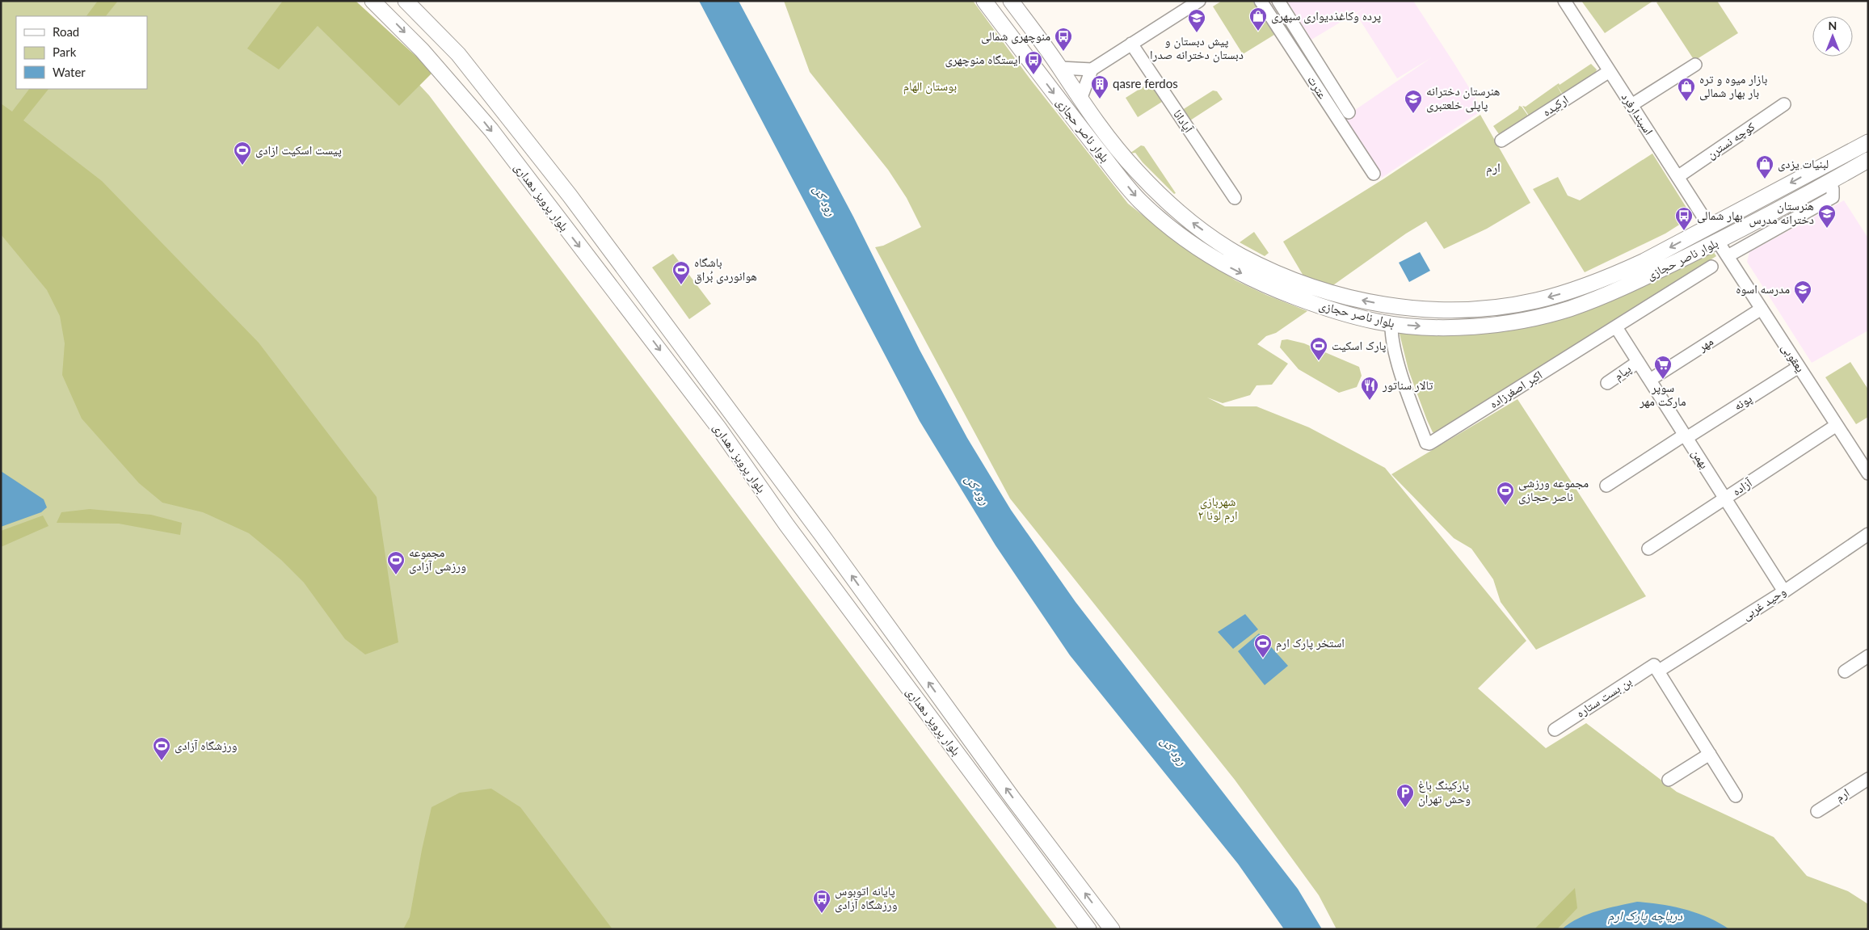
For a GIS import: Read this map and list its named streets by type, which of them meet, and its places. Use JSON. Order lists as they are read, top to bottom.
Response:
{
  "streets": {
    "main road": ["بلوار ناصر حجازی", "بلوار پرویز دهداری"],
    "street": [
      "عترت",
      "ارکیده",
      "اسپندارفرد",
      "آپادانا",
      "کوچه نسترن",
      "مهر",
      "یعقوبی",
      "پیام",
      "اکبر اصغرزاده",
      "پونه",
      "بهمن",
      "آزاده",
      "وحید غربی",
      "بن بست ستاره",
      "ارم"
    ]
  },
  "crossings": [
    ["ارکیده", "اسپندارفرد"],
    ["اسپندارفرد", "بلوار ناصر حجازی"],
    ["اسپندارفرد", "کوچه نسترن"],
    ["بلوار ناصر حجازی", "یعقوبی"],
    ["بلوار ناصر حجازی", "اکبر اصغرزاده"],
    ["مهر", "یعقوبی"],
    ["مهر", "بهمن"],
    ["یعقوبی", "پونه"],
    ["یعقوبی", "آزاده"],
    ["پیام", "بهمن"],
    ["اکبر اصغرزاده", "بهمن"],
    ["پونه", "بهمن"],
    ["بهمن", "آزاده"],
    ["بهمن", "وحید غربی"],
    ["وحید غربی", "بن بست ستاره"]
  ],
  "districts": ["ارم"],
  "water": ["رود کن", "دریاچه پارک ارم"],
  "parks": ["بوستان الهام", "شهربازی ارم لونا ۲"],
  "places": {
    "shop": ["پرده وکاغذدیواری سپهری", "بازار میوه و تره بار بهار شمالی", "لبنیات یزدی"],
    "school or university": [
      "پیش دبستان و دبستان دخترانه صدرا",
      "هنرستان دخترانه پاپلی خلعتبری",
      "هنرستان دخترانه مدرس",
      "مدرسه اسوه"
    ],
    "bus stop": [
      "منوچهری شمالی",
      "ایستگاه منوچهری",
      "بهار شمالی",
      "پایانه اتوبوس ورزشگاه آزادی"
    ],
    "building": ["qasre ferdos"],
    "sports": [
      "پیست اسکیت ازادی",
      "باشگاه هوانوردی بُراق",
      "پارک اسکیت",
      "مجموعه ورزشی ناصر حجازی",
      "مجموعه ورزشی آزادی",
      "استخر پارک ارم",
      "ورزشگاه آزادی"
    ],
    "supermarket": ["سوپر مارکت مهر"],
    "restaurant": ["تالار سناتور"],
    "parking": ["پارکینگ باغ وحش تهران"]
  },
  "legend": ["Road", "Park", "Water"],
  "north": "top"
}
